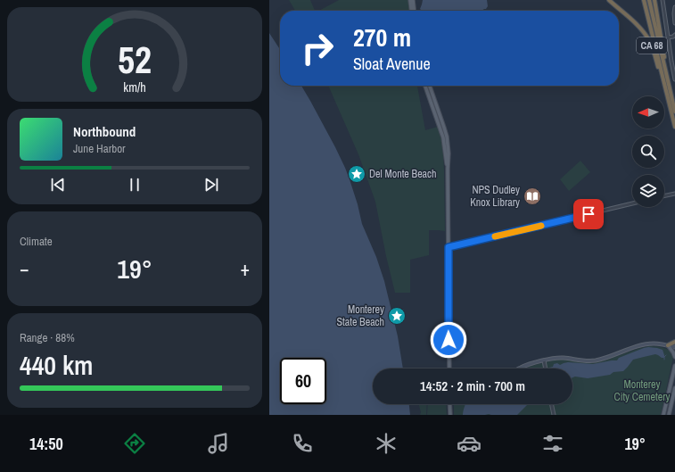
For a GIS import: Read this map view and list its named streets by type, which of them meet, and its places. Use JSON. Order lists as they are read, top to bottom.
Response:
{
  "streets": {
    "highway": ["CA 68"]
  },
  "parks": ["Monterey City Cemetery"],
  "places": {
    "place": ["Del Monte Beach", "Monterey State Beach"],
    "library": ["NPS Dudley Knox Library"]
  },
  "north": "left",
  "page": {
    "turn": ["270 m", "Sloat Avenue"],
    "song": ["Northbound", "June Harbor"],
    "tile": [
      "Climate",
      ["Range · 88%", "440 km"]
    ],
    "heat": ["−", "19°", "+"],
    "limit": "60",
    "trip": "14:52 · 2 min · 700 m",
    "tabs": ["14:50", "19°"],
    "gauge": ["52", "km/h"]
  }
}
